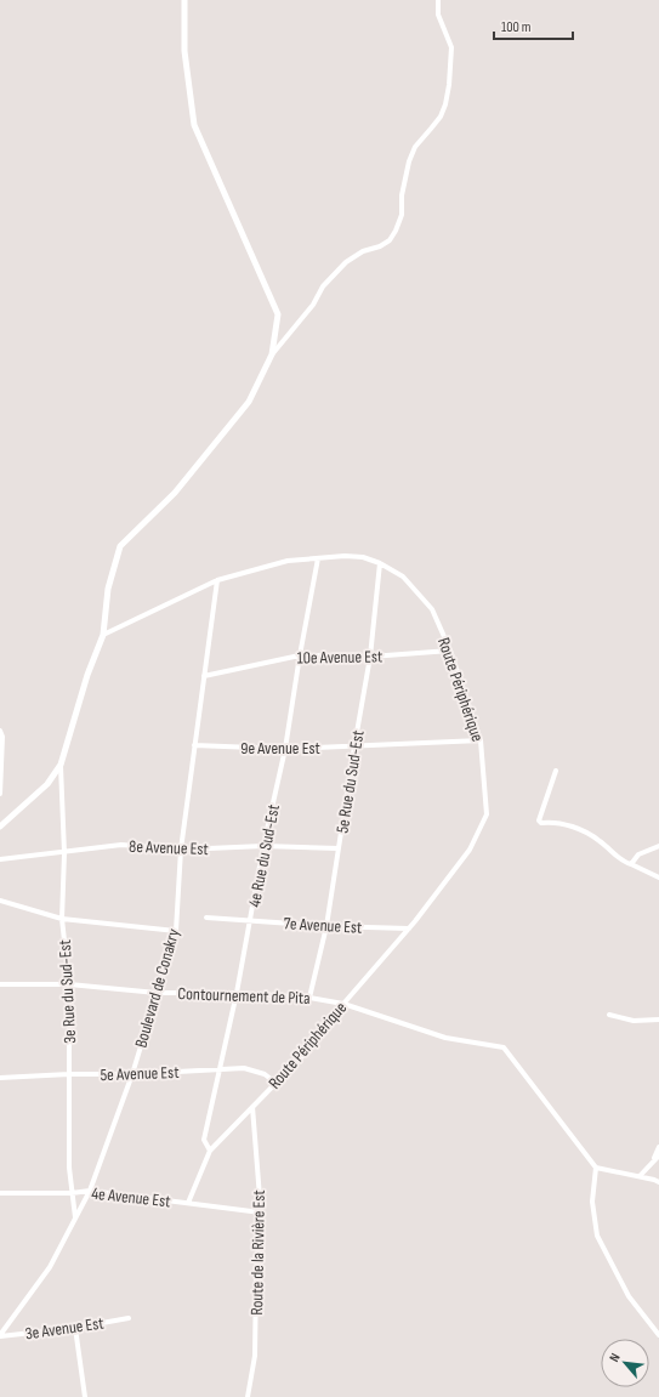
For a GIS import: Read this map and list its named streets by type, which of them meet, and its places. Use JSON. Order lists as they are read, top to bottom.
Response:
{
  "streets": {
    "street": [
      "10e Avenue Est",
      "Route Périphérique",
      "9e Avenue Est",
      "5e Rue du Sud-Est",
      "8e Avenue Est",
      "4e Rue du Sud-Est",
      "7e Avenue Est",
      "Boulevard de Conakry",
      "3e Rue du Sud-Est",
      "Contournement de Pita",
      "5e Avenue Est",
      "4e Avenue Est",
      "Route de la Rivière Est",
      "3e Avenue Est"
    ]
  },
  "crossings": [
    ["10e Avenue Est", "Route Périphérique"],
    ["10e Avenue Est", "5e Rue du Sud-Est"],
    ["10e Avenue Est", "4e Rue du Sud-Est"],
    ["10e Avenue Est", "Boulevard de Conakry"],
    ["Route Périphérique", "9e Avenue Est"],
    ["Route Périphérique", "5e Rue du Sud-Est"],
    ["Route Périphérique", "4e Rue du Sud-Est"],
    ["Route Périphérique", "7e Avenue Est"],
    ["Route Périphérique", "Boulevard de Conakry"],
    ["Route Périphérique", "Contournement de Pita"],
    ["Route Périphérique", "5e Avenue Est"],
    ["Route Périphérique", "4e Avenue Est"],
    ["Route Périphérique", "Route de la Rivière Est"],
    ["9e Avenue Est", "5e Rue du Sud-Est"],
    ["9e Avenue Est", "4e Rue du Sud-Est"],
    ["9e Avenue Est", "Boulevard de Conakry"],
    ["5e Rue du Sud-Est", "8e Avenue Est"],
    ["5e Rue du Sud-Est", "7e Avenue Est"],
    ["5e Rue du Sud-Est", "Contournement de Pita"],
    ["8e Avenue Est", "4e Rue du Sud-Est"],
    ["8e Avenue Est", "Boulevard de Conakry"],
    ["8e Avenue Est", "3e Rue du Sud-Est"],
    ["4e Rue du Sud-Est", "7e Avenue Est"],
    ["4e Rue du Sud-Est", "Contournement de Pita"],
    ["4e Rue du Sud-Est", "5e Avenue Est"],
    ["Boulevard de Conakry", "3e Rue du Sud-Est"],
    ["Boulevard de Conakry", "Contournement de Pita"],
    ["Boulevard de Conakry", "5e Avenue Est"],
    ["Boulevard de Conakry", "4e Avenue Est"],
    ["Boulevard de Conakry", "3e Avenue Est"],
    ["3e Rue du Sud-Est", "Contournement de Pita"],
    ["3e Rue du Sud-Est", "5e Avenue Est"],
    ["3e Rue du Sud-Est", "4e Avenue Est"],
    ["4e Avenue Est", "Route de la Rivière Est"]
  ],
  "scale_bar": "100 m",
  "north": "top left"
}
